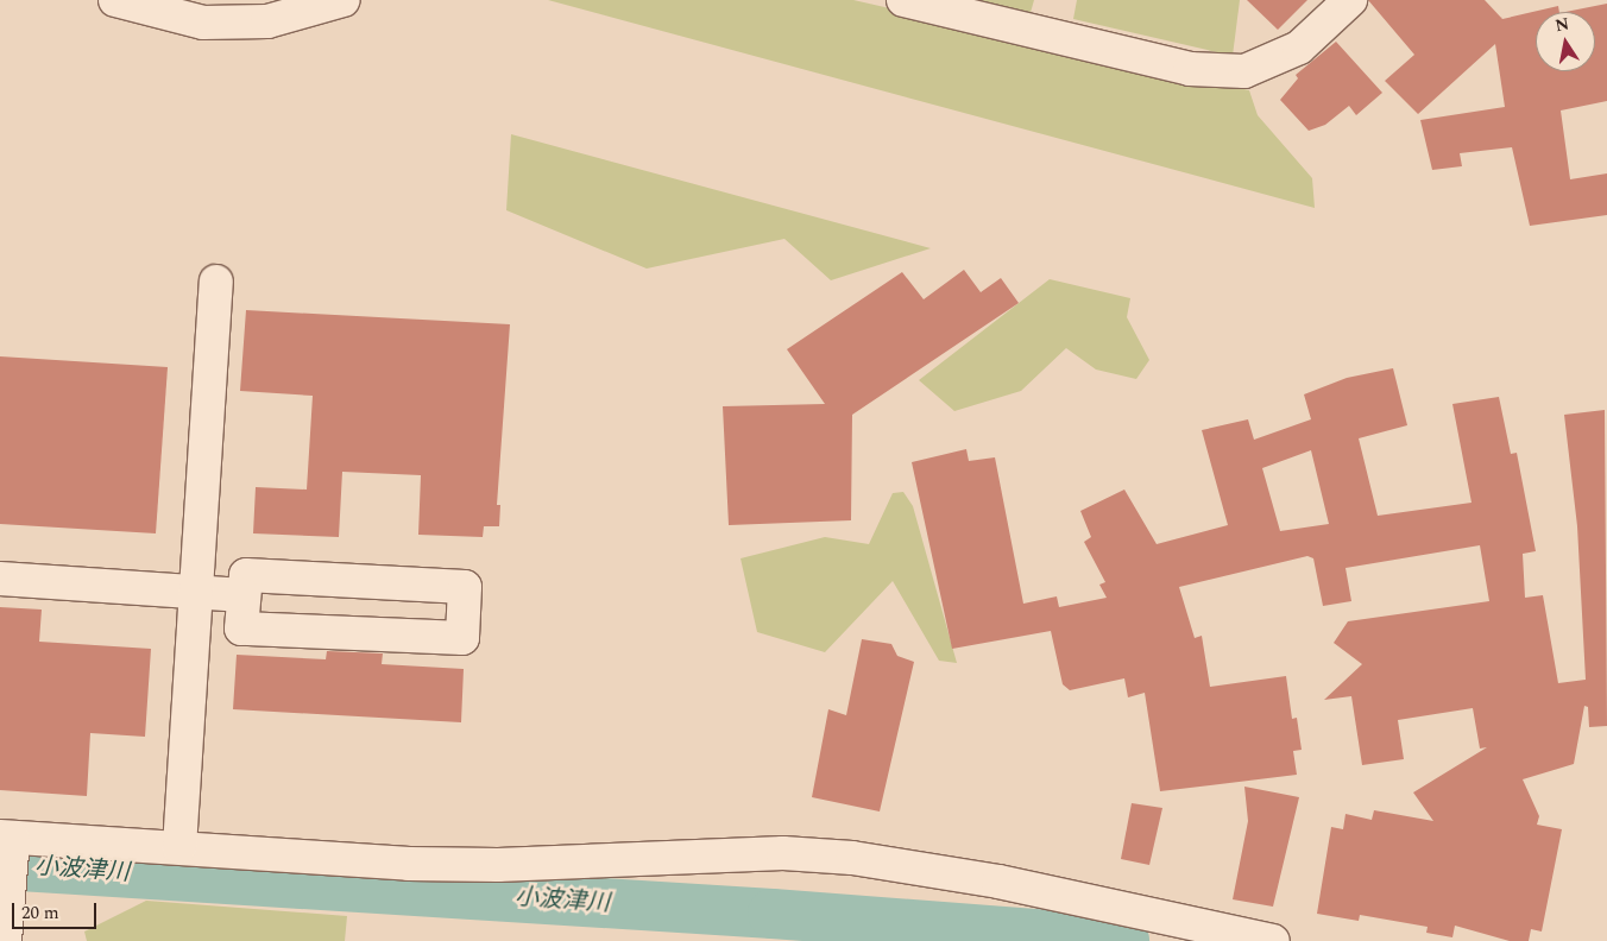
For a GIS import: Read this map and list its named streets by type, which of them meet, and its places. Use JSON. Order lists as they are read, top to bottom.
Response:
{
  "water": ["小波津川"],
  "scale_bar": "20 m",
  "north": "top"
}
